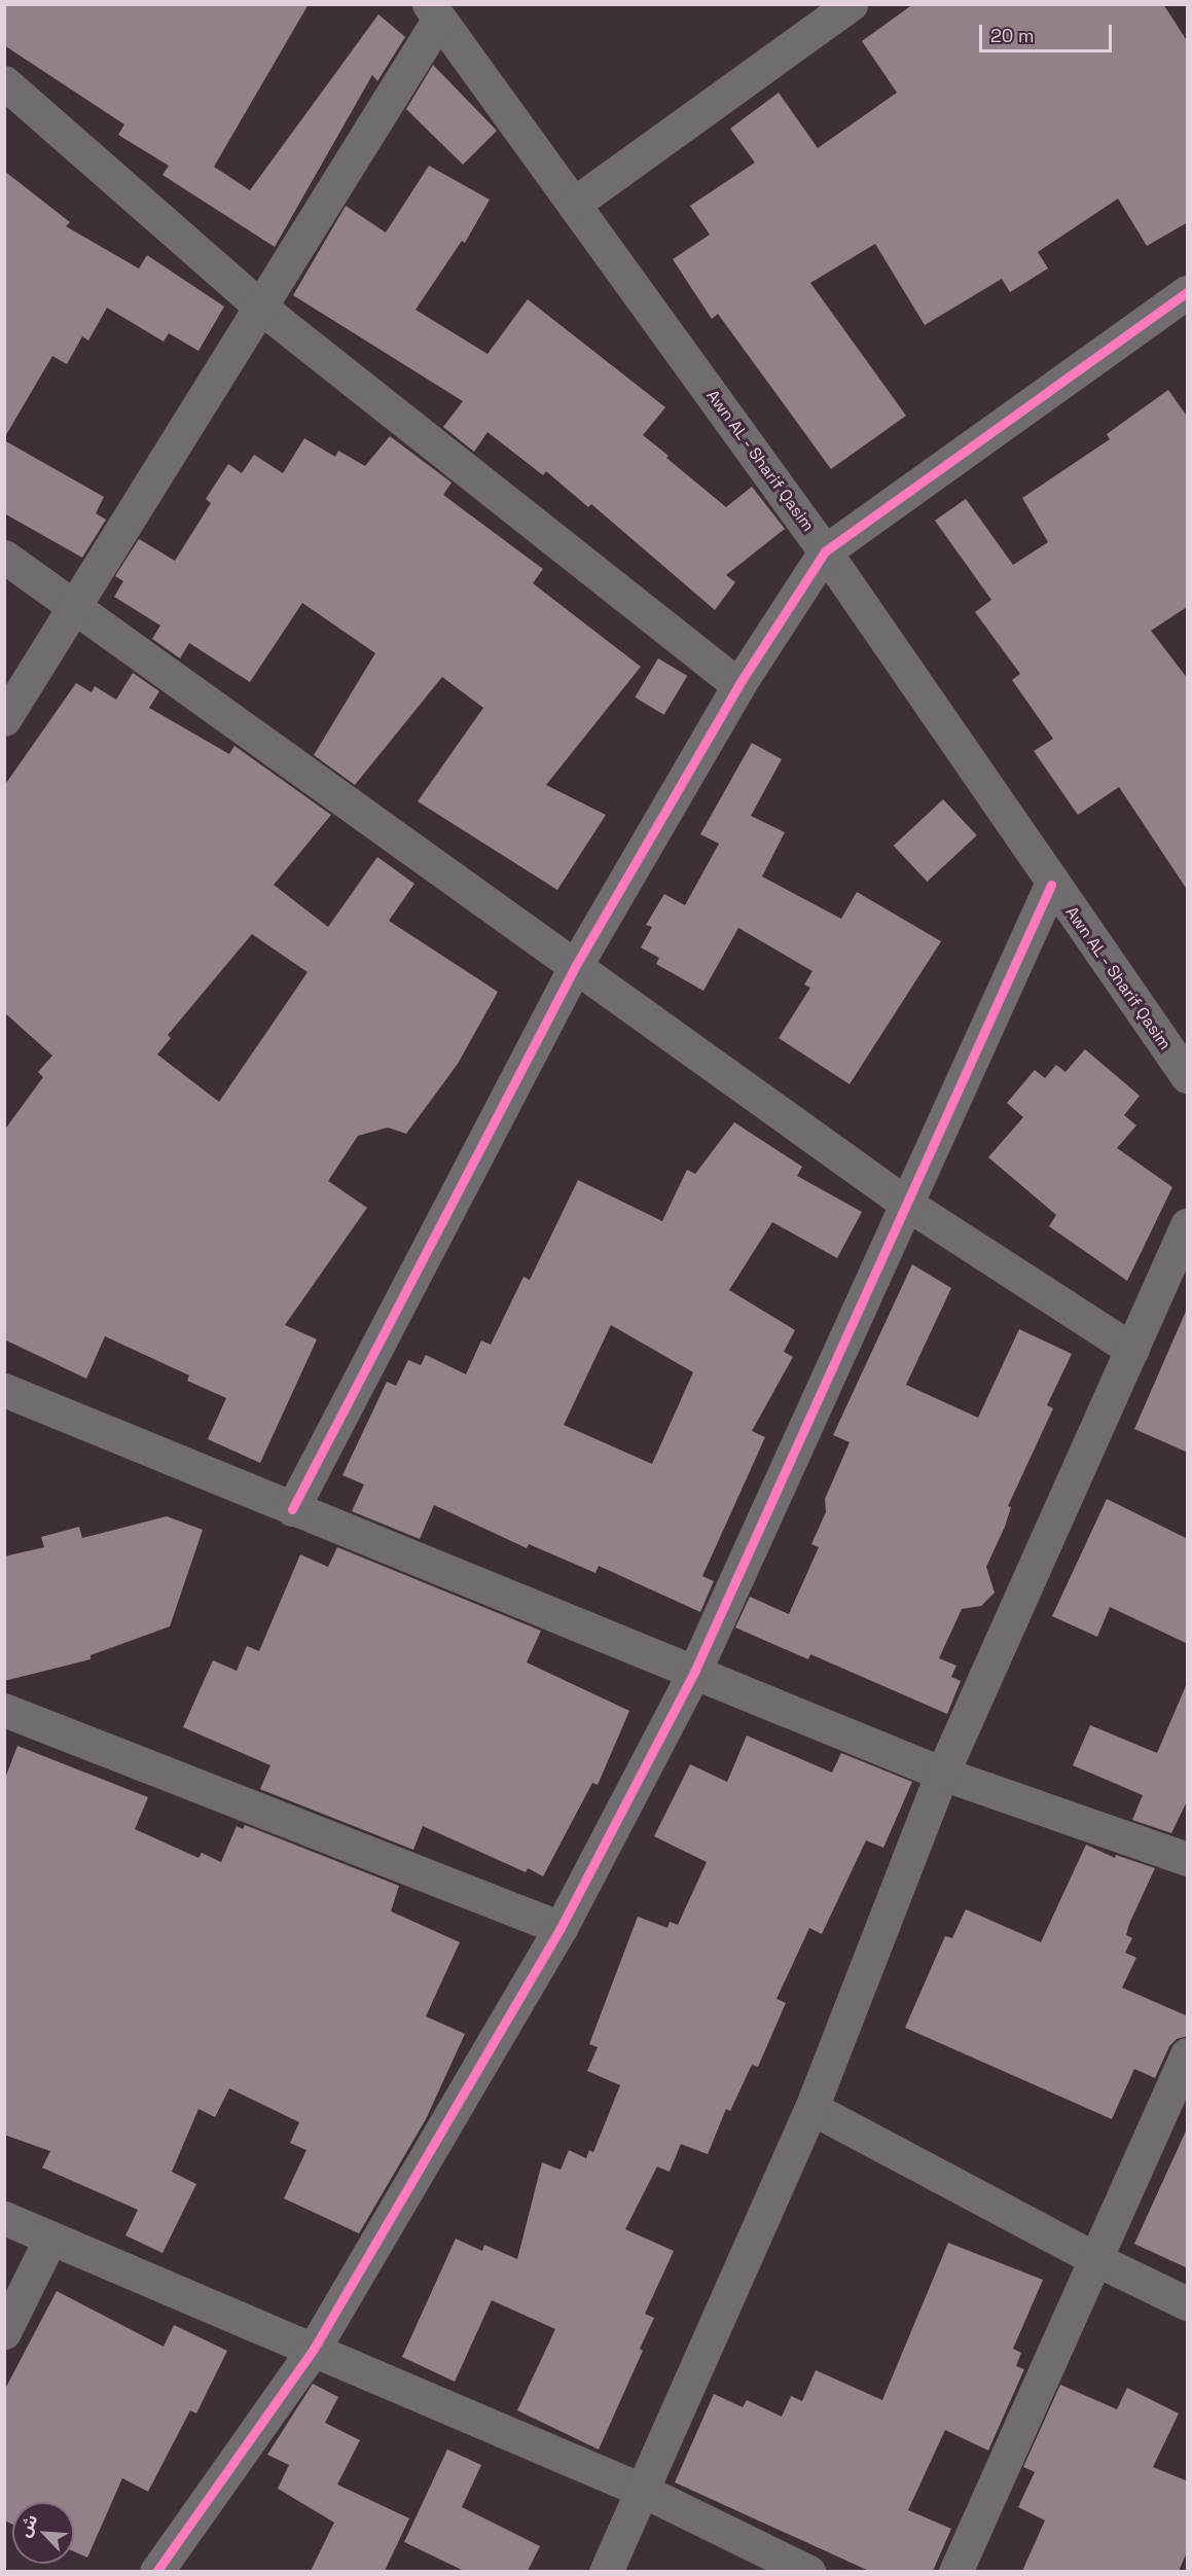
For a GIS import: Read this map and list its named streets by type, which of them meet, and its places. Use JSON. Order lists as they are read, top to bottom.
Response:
{
  "streets": {
    "street": ["Awn AL - Sharif Qasim"]
  },
  "scale_bar": "20 m",
  "north": "top left"
}
